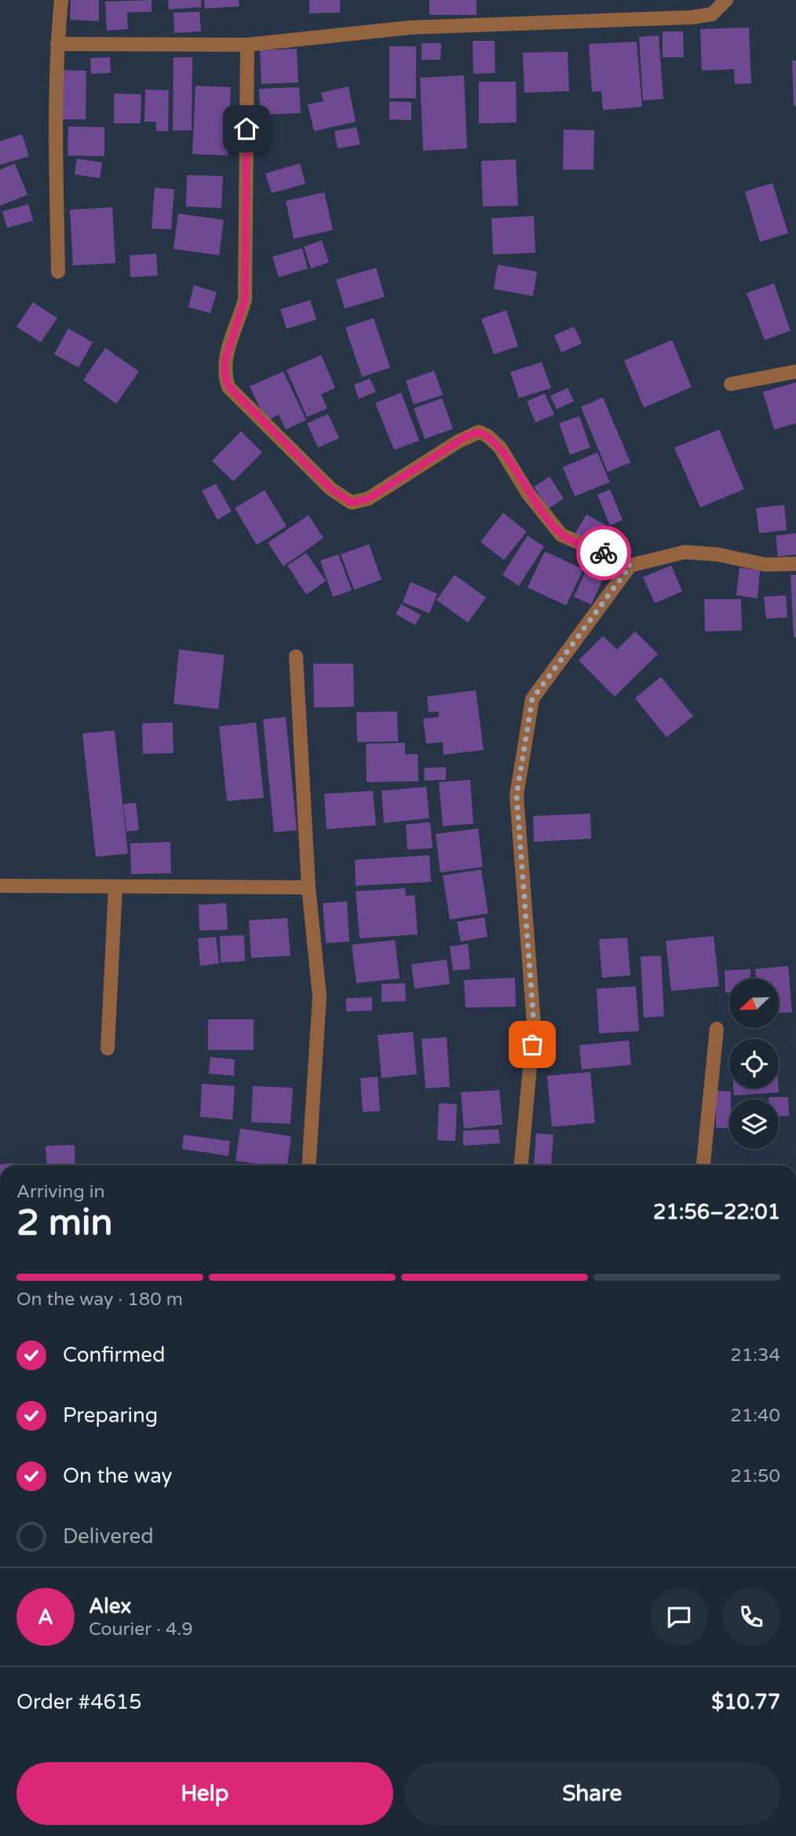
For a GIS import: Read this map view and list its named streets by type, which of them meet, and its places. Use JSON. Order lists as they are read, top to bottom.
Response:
{
  "north": "bottom left",
  "page": {
    "heading": ["2 min", "Arriving in", "21:56–22:01"],
    "panel": [
      "Alex",
      "Courier · 4.9",
      "Order #4615",
      "$10.77"
    ],
    "bar": "On the way · 180 m",
    "list": [
      ["Confirmed", "21:34"],
      ["Preparing", "21:40"],
      ["On the way", "21:50"],
      "Delivered"
    ],
    "round": "A",
    "buttons": ["Help", "Share"]
  }
}
